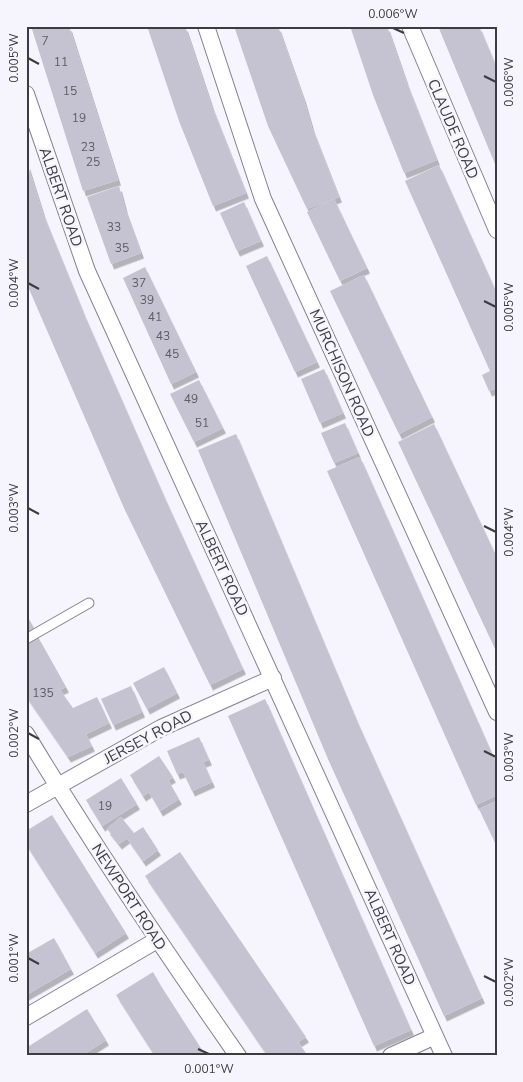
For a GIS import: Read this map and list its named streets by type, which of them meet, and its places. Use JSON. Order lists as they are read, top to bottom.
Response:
{
  "streets": {
    "street": [
      "CLAUDE ROAD",
      "ALBERT ROAD",
      "MURCHISON ROAD",
      "JERSEY ROAD",
      "NEWPORT ROAD"
    ]
  },
  "crossings": [
    ["ALBERT ROAD", "JERSEY ROAD"],
    ["JERSEY ROAD", "NEWPORT ROAD"]
  ],
  "house_numbers": [
    "7",
    "11",
    "15",
    "19",
    "23",
    "25",
    "33",
    "35",
    "37",
    "39",
    "41",
    "43",
    "45",
    "49",
    "51",
    "135",
    "19"
  ],
  "coordinates": [
    "0.006°W",
    "0.005°W",
    "0.004°W",
    "0.003°W",
    "0.002°W",
    "0.001°W"
  ]
}
